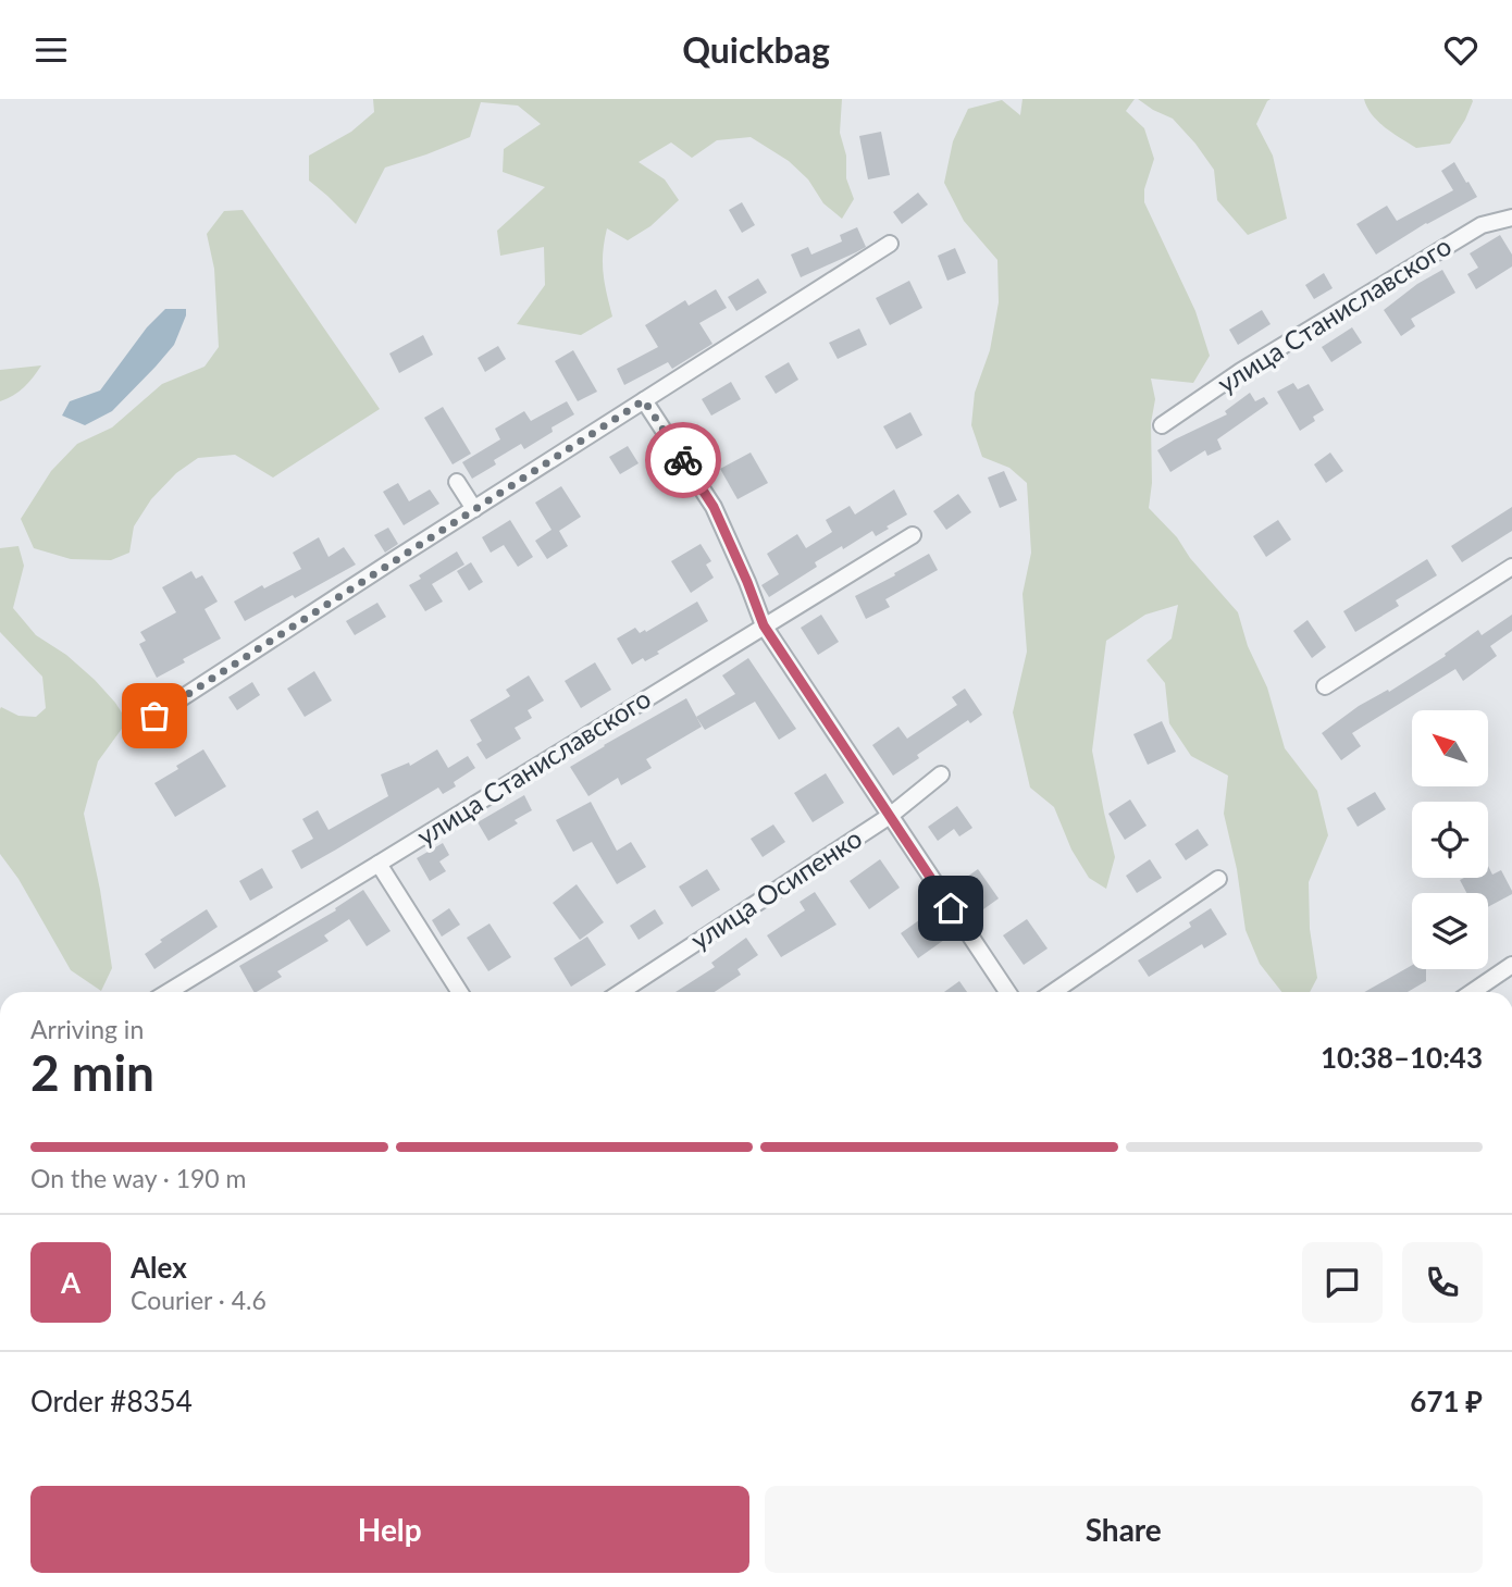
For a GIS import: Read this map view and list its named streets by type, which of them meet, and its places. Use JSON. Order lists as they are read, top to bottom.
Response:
{
  "streets": {
    "street": ["улица Станиславского", "улица Осипенко"]
  },
  "north": "top left",
  "page": {
    "header": "Quickbag",
    "heading": ["2 min", "Arriving in", "10:38–10:43"],
    "panel": [
      "Alex",
      "Courier · 4.6",
      "Order #8354",
      "671 ₽"
    ],
    "bar": "On the way · 190 m",
    "round": "A",
    "buttons": ["Help", "Share"]
  }
}
